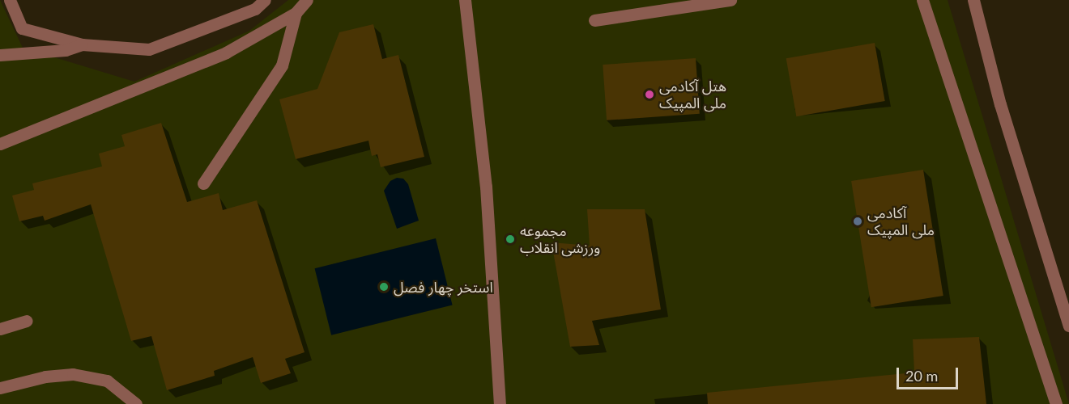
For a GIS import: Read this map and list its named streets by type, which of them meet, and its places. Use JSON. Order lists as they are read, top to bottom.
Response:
{
  "places": [
    "هتل آکادمی ملی المپیک",
    "آکادمی ملی المپیک",
    "مجموعه ورزشی انقلاب",
    "استخر چهار فصل"
  ],
  "scale_bar": "20 m"
}
